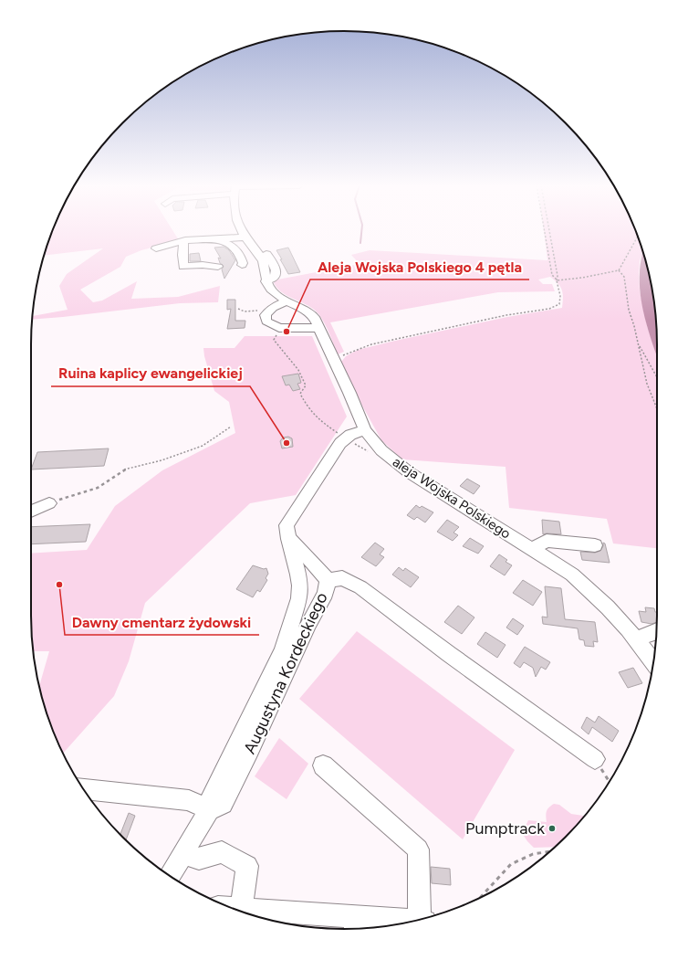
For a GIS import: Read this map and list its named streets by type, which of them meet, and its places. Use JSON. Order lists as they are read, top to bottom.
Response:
{
  "streets": {
    "street": ["aleja Wojska Polskiego", "Augustyna Kordeckiego"]
  },
  "crossings": [
    ["aleja Wojska Polskiego", "Augustyna Kordeckiego"]
  ],
  "places": [
    "Aleja Wojska Polskiego 4 pętla",
    "Ruina kaplicy ewangelickiej",
    "Dawny cmentarz żydowski",
    "Pumptrack"
  ]
}
